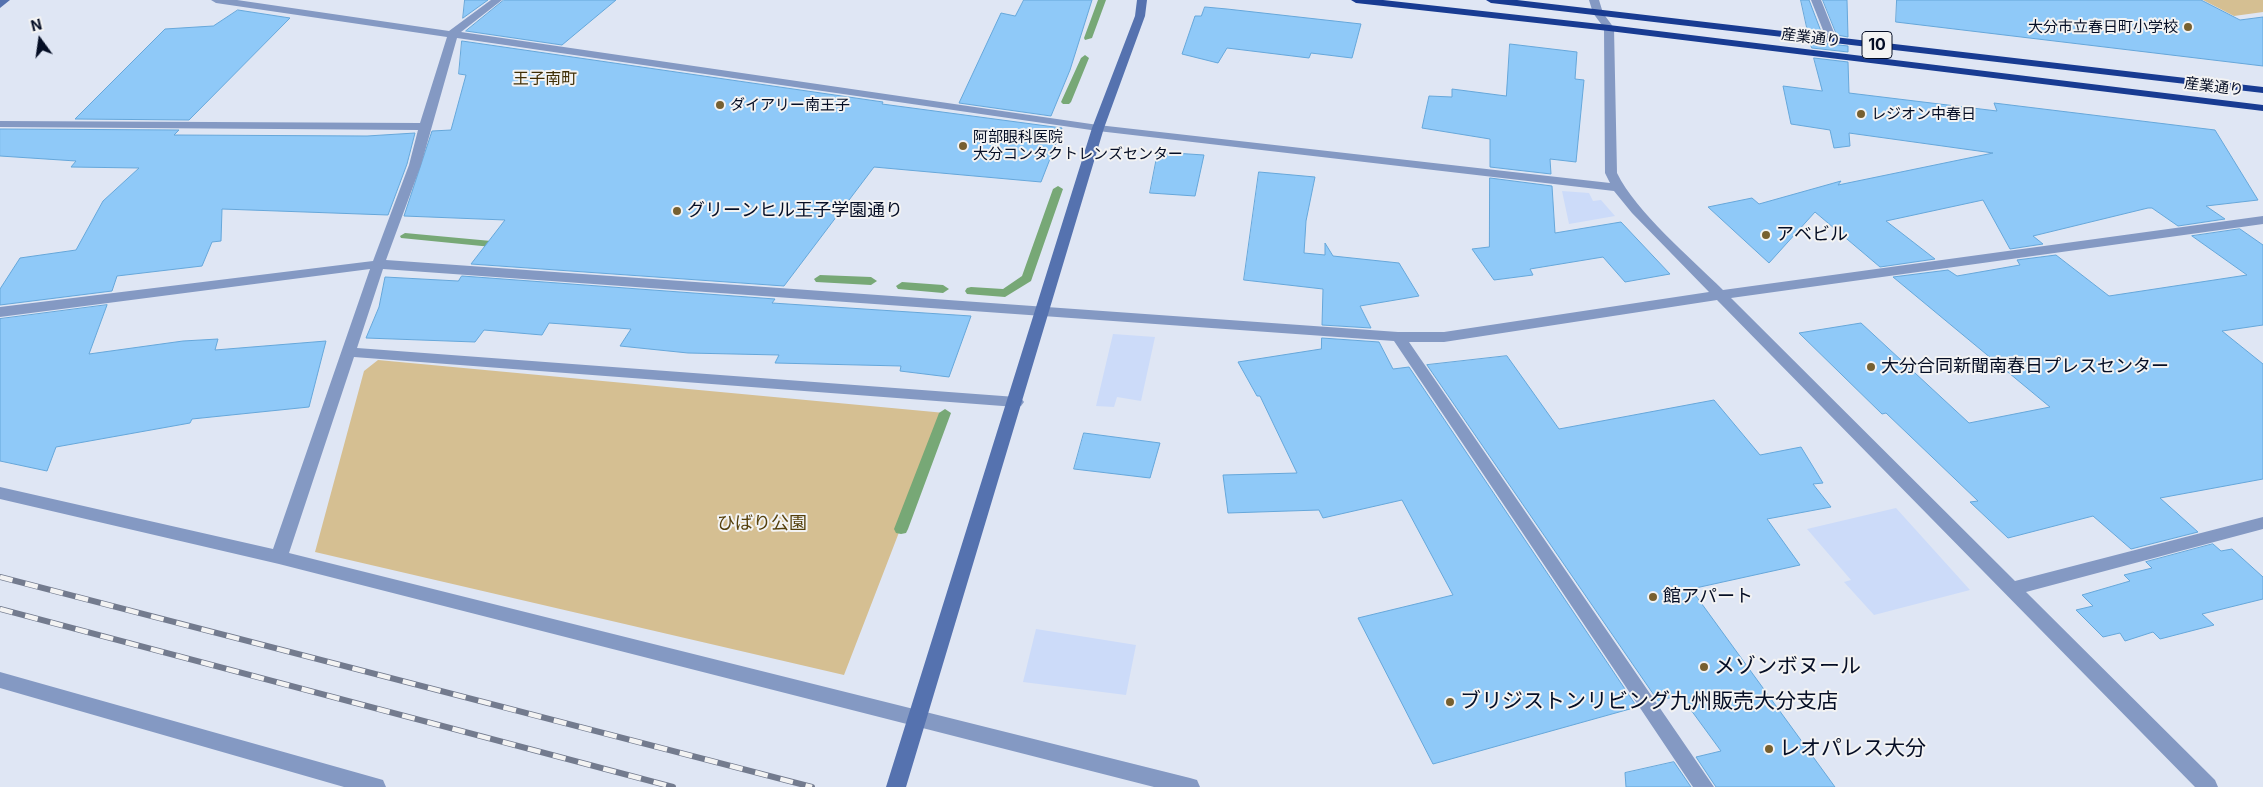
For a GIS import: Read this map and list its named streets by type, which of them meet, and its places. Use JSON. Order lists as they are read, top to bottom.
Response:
{
  "streets": {
    "highway": ["産業通り", "10"]
  },
  "districts": ["王子南町"],
  "parks": ["ひばり公園"],
  "places": [
    "大分市立春日町小学校",
    "ダイアリー南王子",
    "レジオン中春日",
    "阿部眼科医院 大分コンタクトレンズセンター",
    "グリーンヒル王子学園通り",
    "アベビル",
    "大分合同新聞南春日プレスセンター",
    "館アパート",
    "メゾンボヌール",
    "ブリジストンリビング九州販売大分支店",
    "レオパレス大分"
  ],
  "north": "top"
}
